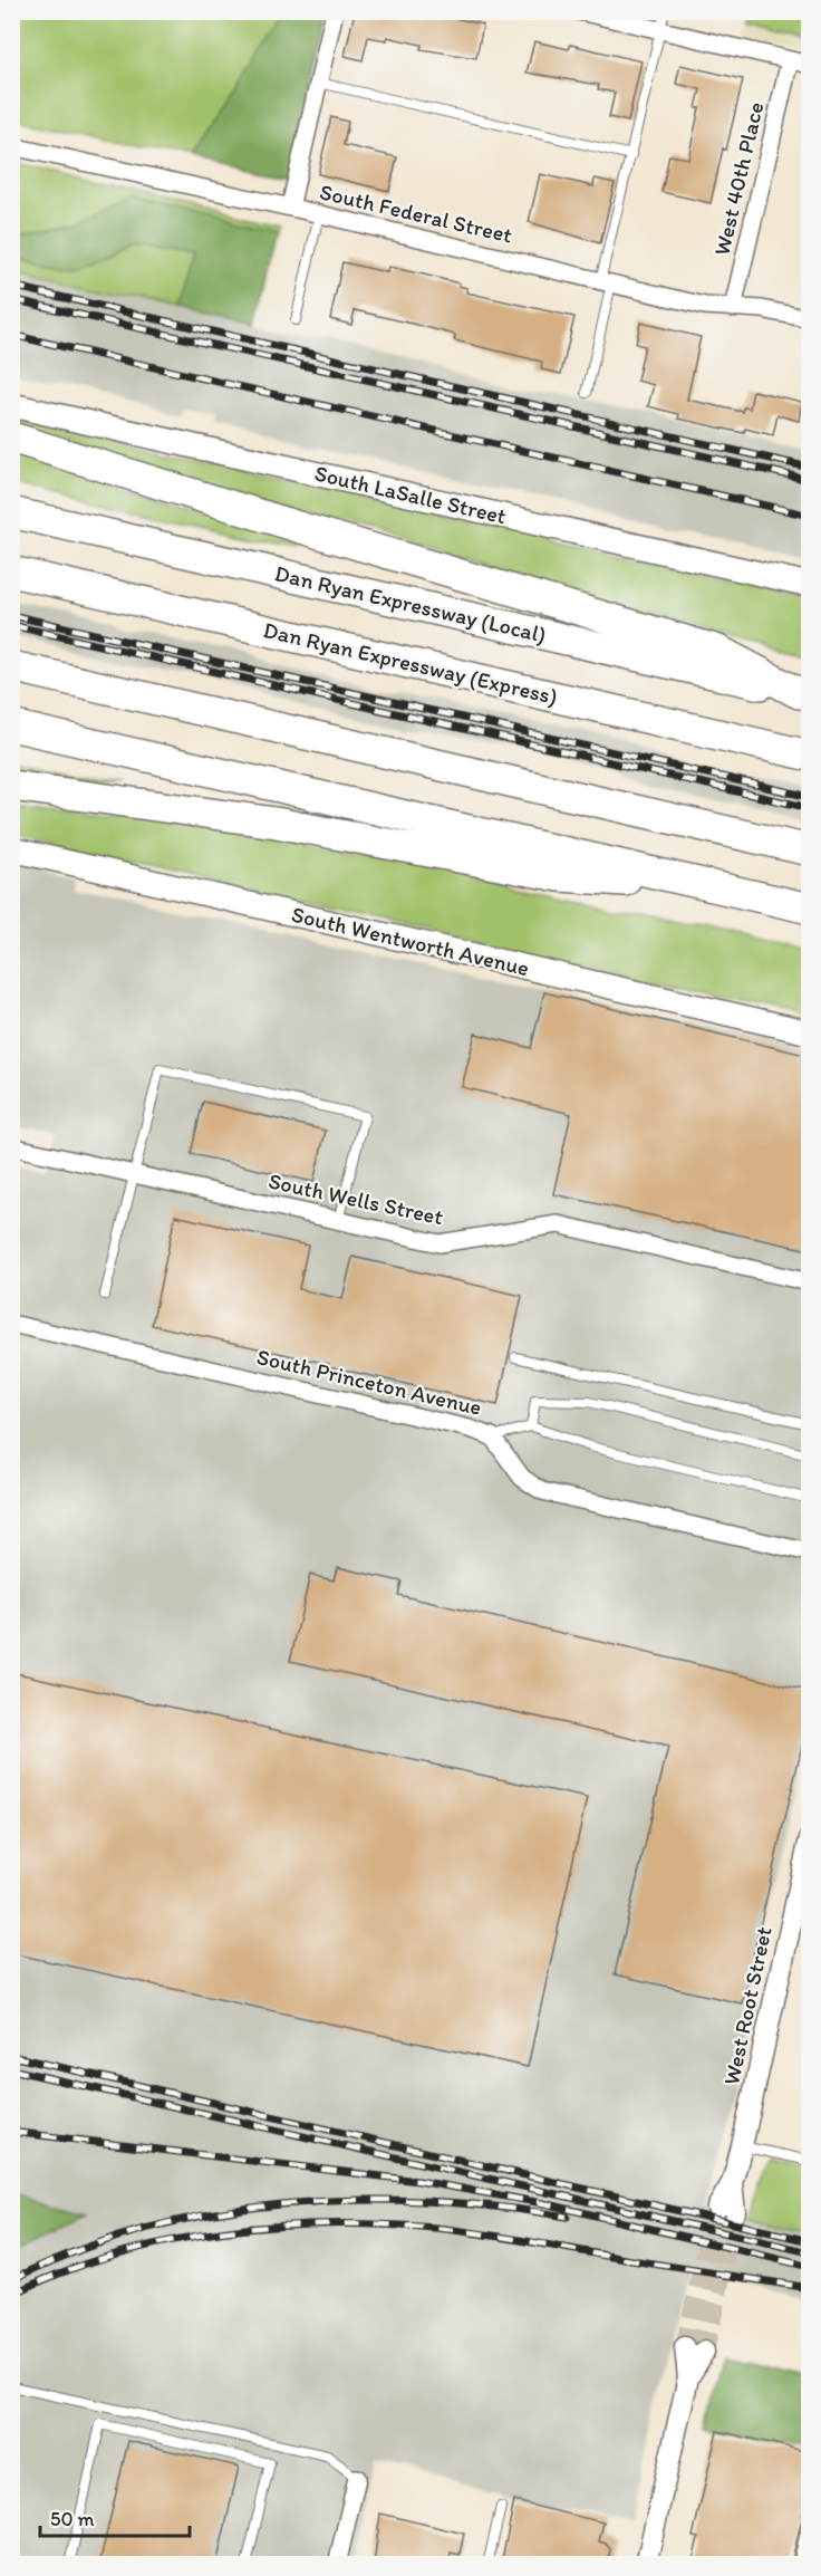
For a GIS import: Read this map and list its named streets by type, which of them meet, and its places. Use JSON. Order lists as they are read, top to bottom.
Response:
{
  "streets": {
    "highway": ["Dan Ryan Expressway (Local)", "Dan Ryan Expressway (Express)"],
    "main road": ["South LaSalle Street", "South Wentworth Avenue"],
    "street": [
      "West 40th Place",
      "South Federal Street",
      "South Wells Street",
      "South Princeton Avenue",
      "West Root Street"
    ]
  },
  "crossings": [
    ["West 40th Place", "South Federal Street"]
  ],
  "scale_bar": "50 m"
}
